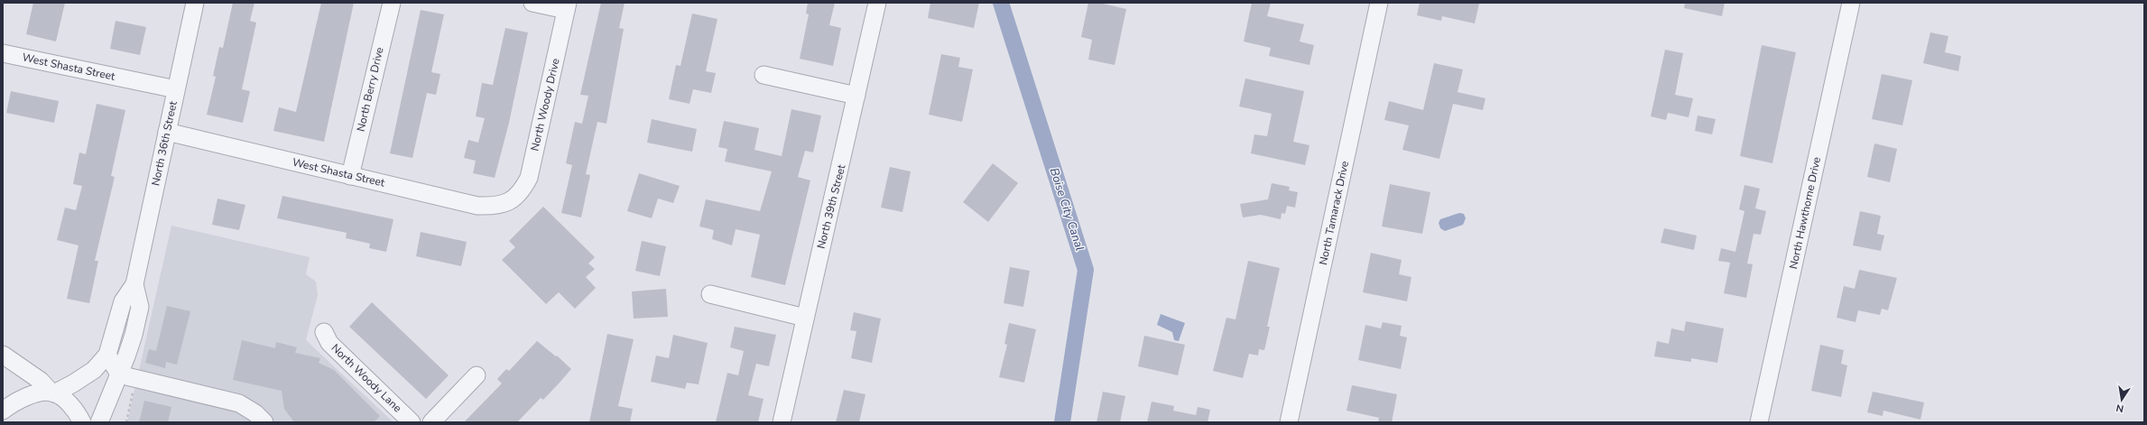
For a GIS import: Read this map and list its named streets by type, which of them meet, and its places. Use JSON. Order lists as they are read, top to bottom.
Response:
{
  "streets": {
    "street": [
      "West Shasta Street",
      "North Berry Drive",
      "North Woody Drive",
      "North 36th Street",
      "North 39th Street",
      "North Tamarack Drive",
      "North Hawthorne Drive",
      "North Woody Lane"
    ]
  },
  "crossings": [
    ["West Shasta Street", "North Berry Drive"],
    ["West Shasta Street", "North Woody Drive"],
    ["West Shasta Street", "North 36th Street"]
  ],
  "water": ["Boise City Canal"],
  "north": "bottom"
}
